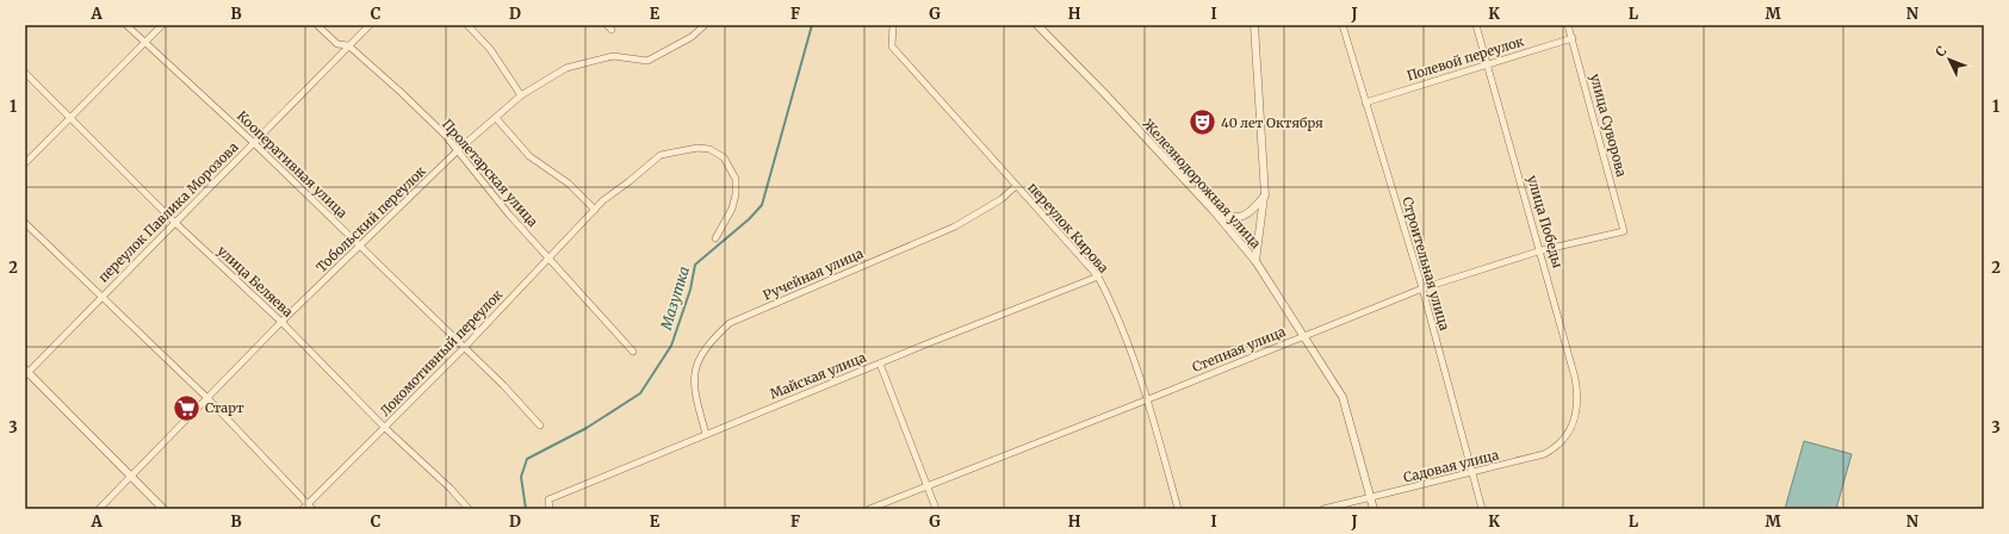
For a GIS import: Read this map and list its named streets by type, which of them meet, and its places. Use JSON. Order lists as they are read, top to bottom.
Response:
{
  "streets": {
    "street": [
      "Полевой переулок",
      "улица Суворова",
      "Кооперативная улица",
      "Пролетарская улица",
      "Железнодорожная улица",
      "переулок Павлика Морозова",
      "Тобольский переулок",
      "улица Победы",
      "переулок Кирова",
      "Строительная улица",
      "Ручейная улица",
      "улица Беляева",
      "Степная улица",
      "Локомотивный переулок",
      "Майская улица",
      "Садовая улица"
    ]
  },
  "crossings": [
    ["Полевой переулок", "улица Суворова"],
    ["Полевой переулок", "улица Победы"],
    ["Полевой переулок", "Строительная улица"],
    ["улица Суворова", "Степная улица"],
    ["Кооперативная улица", "переулок Павлика Морозова"],
    ["Кооперативная улица", "Тобольский переулок"],
    ["Кооперативная улица", "Локомотивный переулок"],
    ["Пролетарская улица", "переулок Павлика Морозова"],
    ["Пролетарская улица", "Тобольский переулок"],
    ["Пролетарская улица", "Локомотивный переулок"],
    ["Железнодорожная улица", "Степная улица"],
    ["Железнодорожная улица", "Садовая улица"],
    ["переулок Павлика Морозова", "улица Беляева"],
    ["Тобольский переулок", "улица Беляева"],
    ["улица Победы", "Степная улица"],
    ["улица Победы", "Садовая улица"],
    ["переулок Кирова", "Ручейная улица"],
    ["переулок Кирова", "Степная улица"],
    ["переулок Кирова", "Майская улица"],
    ["Строительная улица", "Степная улица"],
    ["Строительная улица", "Садовая улица"],
    ["Ручейная улица", "Майская улица"],
    ["улица Беляева", "Локомотивный переулок"]
  ],
  "water": ["Мазутка"],
  "places": {
    "theatre": ["40 лет Октября"],
    "supermarket": ["Старт"]
  },
  "north": "top left",
  "grid": {
    "columns": [
      "A",
      "B",
      "C",
      "D",
      "E",
      "F",
      "G",
      "H",
      "I",
      "J",
      "K",
      "L",
      "M",
      "N"
    ],
    "rows": ["1", "2", "3"]
  }
}
